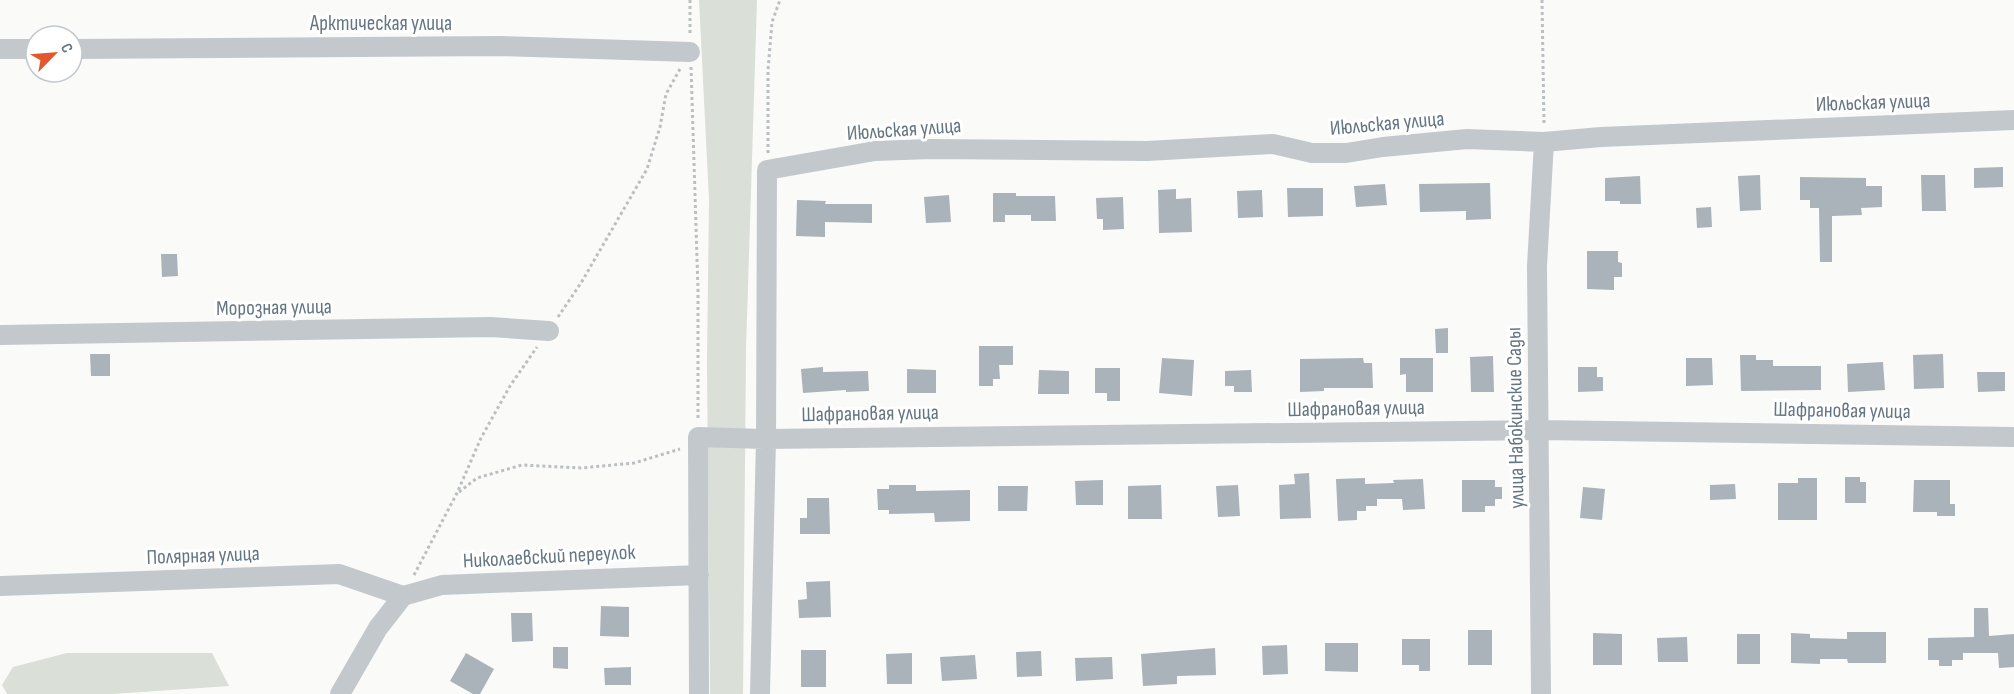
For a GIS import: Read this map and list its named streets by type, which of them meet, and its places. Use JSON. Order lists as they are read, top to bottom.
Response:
{
  "streets": {
    "street": [
      "Арктическая улица",
      "Июльская улица",
      "Морозная улица",
      "Шафрановая улица",
      "улица Набокинские Сады",
      "Полярная улица",
      "Николаевский переулок"
    ]
  },
  "crossings": [
    ["Июльская улица", "улица Набокинские Сады"],
    ["Шафрановая улица", "улица Набокинские Сады"],
    ["Полярная улица", "Николаевский переулок"]
  ],
  "north": "top right"
}
